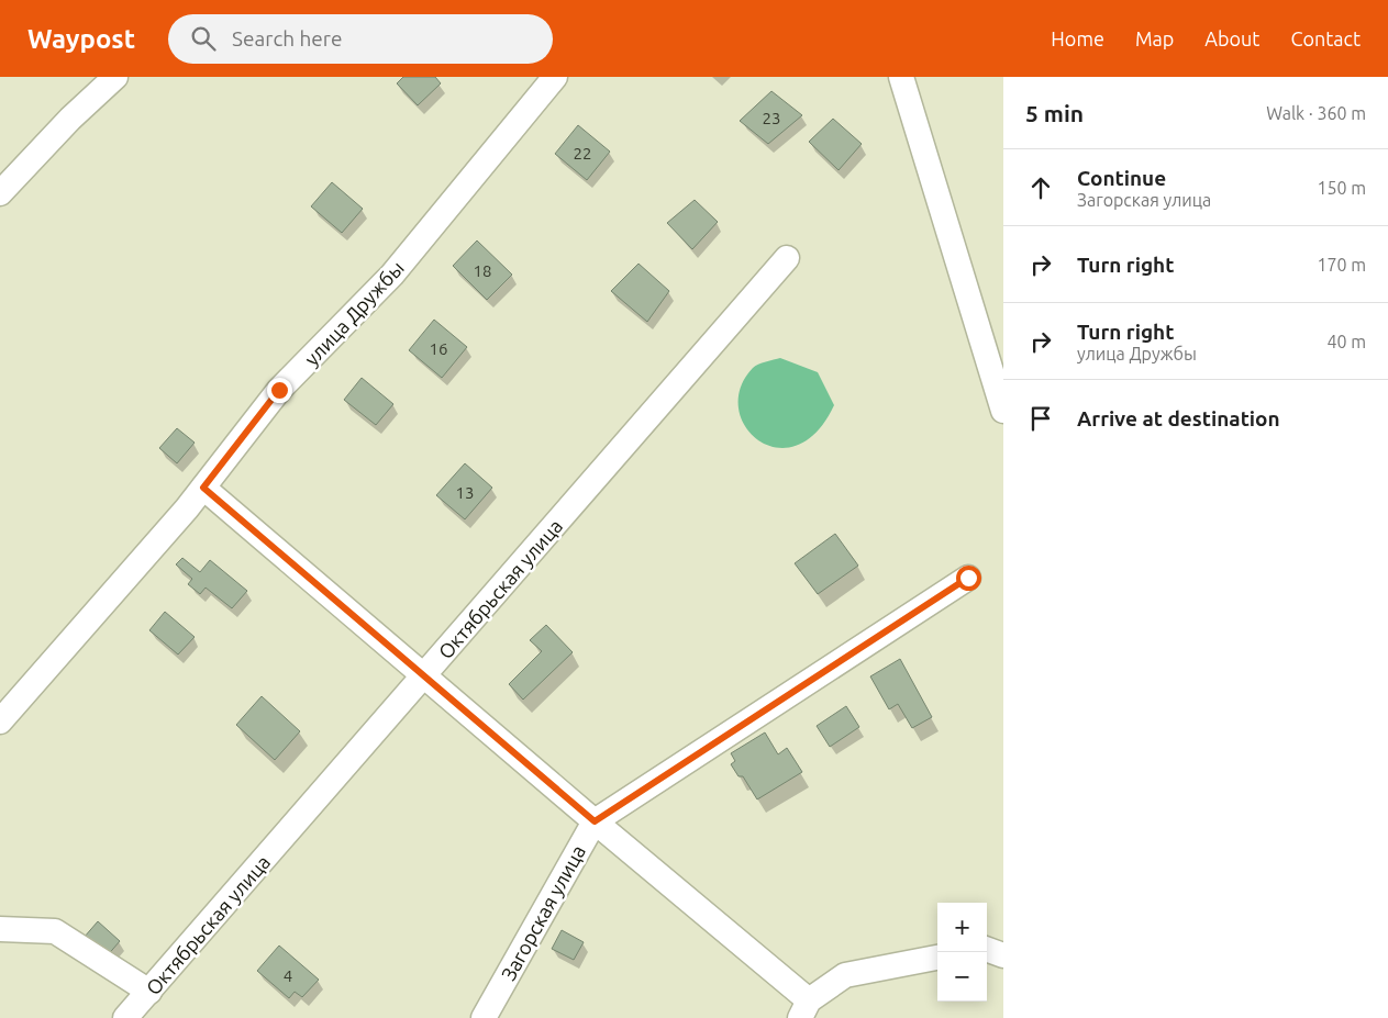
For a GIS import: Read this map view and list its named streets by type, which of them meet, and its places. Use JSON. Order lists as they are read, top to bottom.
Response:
{
  "streets": {
    "street": ["улица Дружбы", "Октябрьская улица", "Загорская улица"]
  },
  "house_numbers": [
    "23",
    "22",
    "18",
    "16",
    "13",
    "4"
  ],
  "page": {
    "header": "Waypost",
    "search": "Search here",
    "nav": [
      "Home",
      "Map",
      "About",
      "Contact"
    ],
    "heading": ["5 min", "Walk · 360 m"],
    "list": [
      ["Continue", "Загорская улица", "150 m"],
      ["Turn right", "170 m"],
      ["Turn right", "улица Дружбы", "40 m"],
      "Arrive at destination"
    ],
    "map_buttons": ["+", "−"]
  }
}
